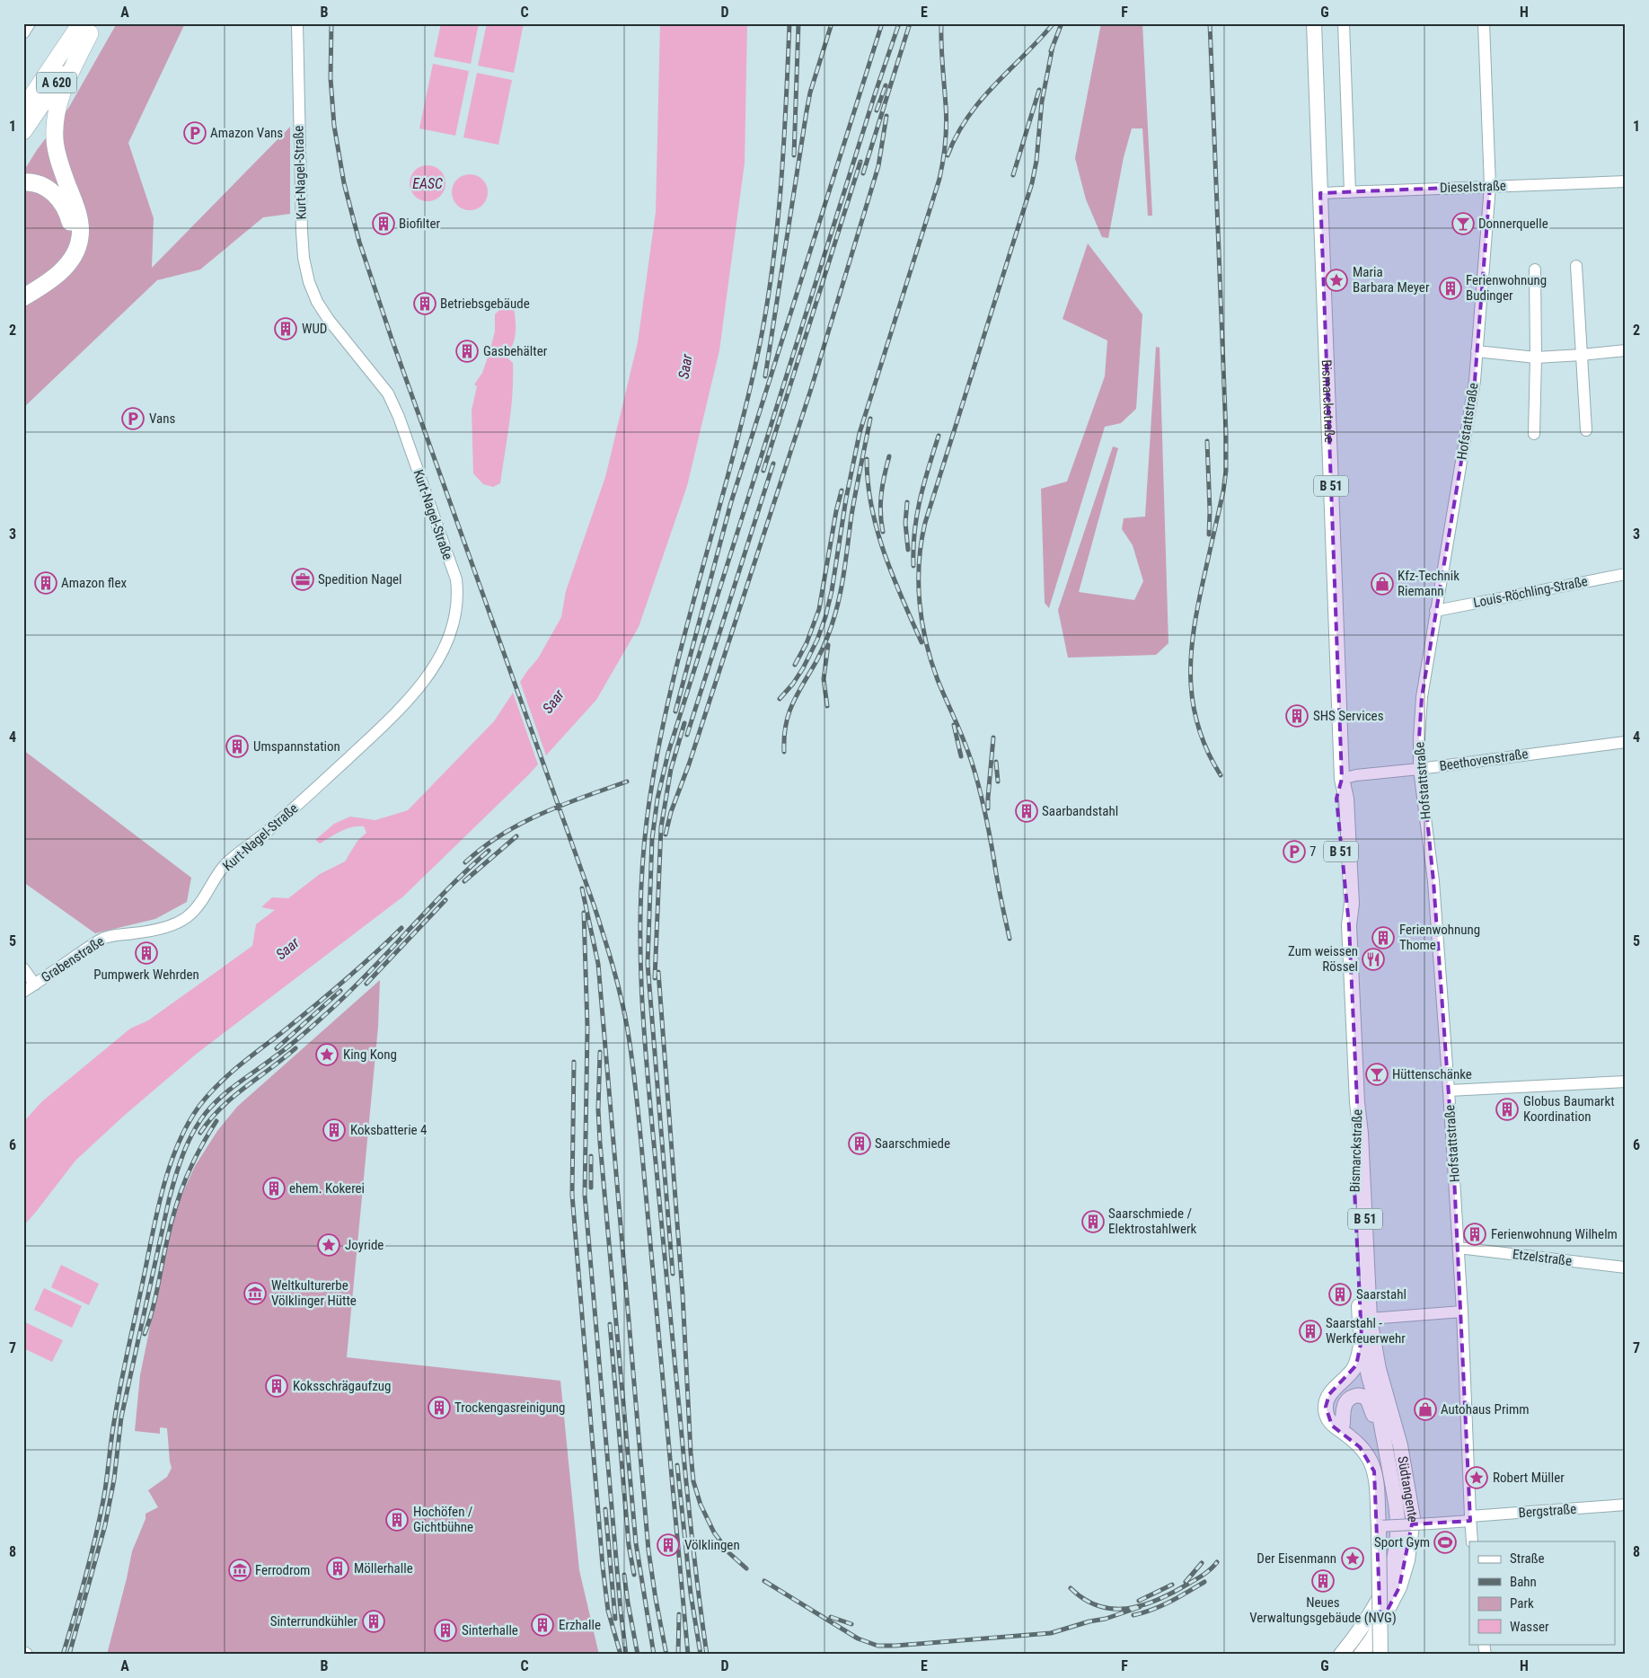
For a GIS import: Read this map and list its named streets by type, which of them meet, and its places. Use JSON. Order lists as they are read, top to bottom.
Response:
{
  "streets": {
    "highway": ["A 620"],
    "main road": ["Bismarckstraße", "B 51", "Südtangente"],
    "street": [
      "Kurt-Nagel-Straße",
      "Dieselstraße",
      "Hofstattstraße",
      "Louis-Röchling-Straße",
      "Beethovenstraße",
      "Grabenstraße",
      "Etzelstraße",
      "Bergstraße"
    ]
  },
  "crossings": [
    ["Kurt-Nagel-Straße", "Grabenstraße"],
    ["Dieselstraße", "Bismarckstraße"],
    ["Dieselstraße", "Hofstattstraße"],
    ["Bismarckstraße", "Beethovenstraße"],
    ["Bismarckstraße", "Südtangente"],
    ["Hofstattstraße", "Louis-Röchling-Straße"],
    ["Hofstattstraße", "Beethovenstraße"],
    ["Hofstattstraße", "Etzelstraße"],
    ["Hofstattstraße", "Bergstraße"]
  ],
  "water": ["EASC", "Saar"],
  "places": {
    "parking": ["Amazon Vans", "Vans", "7"],
    "building": [
      "Biofilter",
      "Ferienwohnung Budinger",
      "Betriebsgebäude",
      "WUD",
      "Gasbehälter",
      "Amazon flex",
      "SHS Services",
      "Umspannstation",
      "Saarbandstahl",
      "Ferienwohnung Thome",
      "Pumpwerk Wehrden",
      "Globus Baumarkt Koordination",
      "Koksbatterie 4",
      "Saarschmiede",
      "ehem. Kokerei",
      "Saarschmiede / Elektrostahlwerk",
      "Ferienwohnung Wilhelm",
      "Saarstahl",
      "Saarstahl - Werkfeuerwehr",
      "Koksschrägaufzug",
      "Trockengasreinigung",
      "Hochöfen / Gichtbühne",
      "Völklingen",
      "Möllerhalle",
      "Neues Verwaltungsgebäude (NVG)",
      "Sinterrundkühler",
      "Erzhalle",
      "Sinterhalle"
    ],
    "bar": ["Donnerquelle", "Hüttenschänke"],
    "place": [
      "Maria Barbara Meyer",
      "King Kong",
      "Joyride",
      "Robert Müller",
      "Der Eisenmann"
    ],
    "office": ["Spedition Nagel"],
    "shop": ["Kfz-Technik Riemann", "Autohaus Primm"],
    "restaurant": ["Zum weissen Rössel"],
    "museum": ["Weltkulturerbe Völklinger Hütte", "Ferrodrom"],
    "sports": ["Sport Gym"]
  },
  "legend": [
    "Straße",
    "Bahn",
    "Park",
    "Wasser"
  ],
  "grid": {
    "columns": [
      "A",
      "B",
      "C",
      "D",
      "E",
      "F",
      "G",
      "H"
    ],
    "rows": [
      "1",
      "2",
      "3",
      "4",
      "5",
      "6",
      "7",
      "8"
    ]
  }
}
